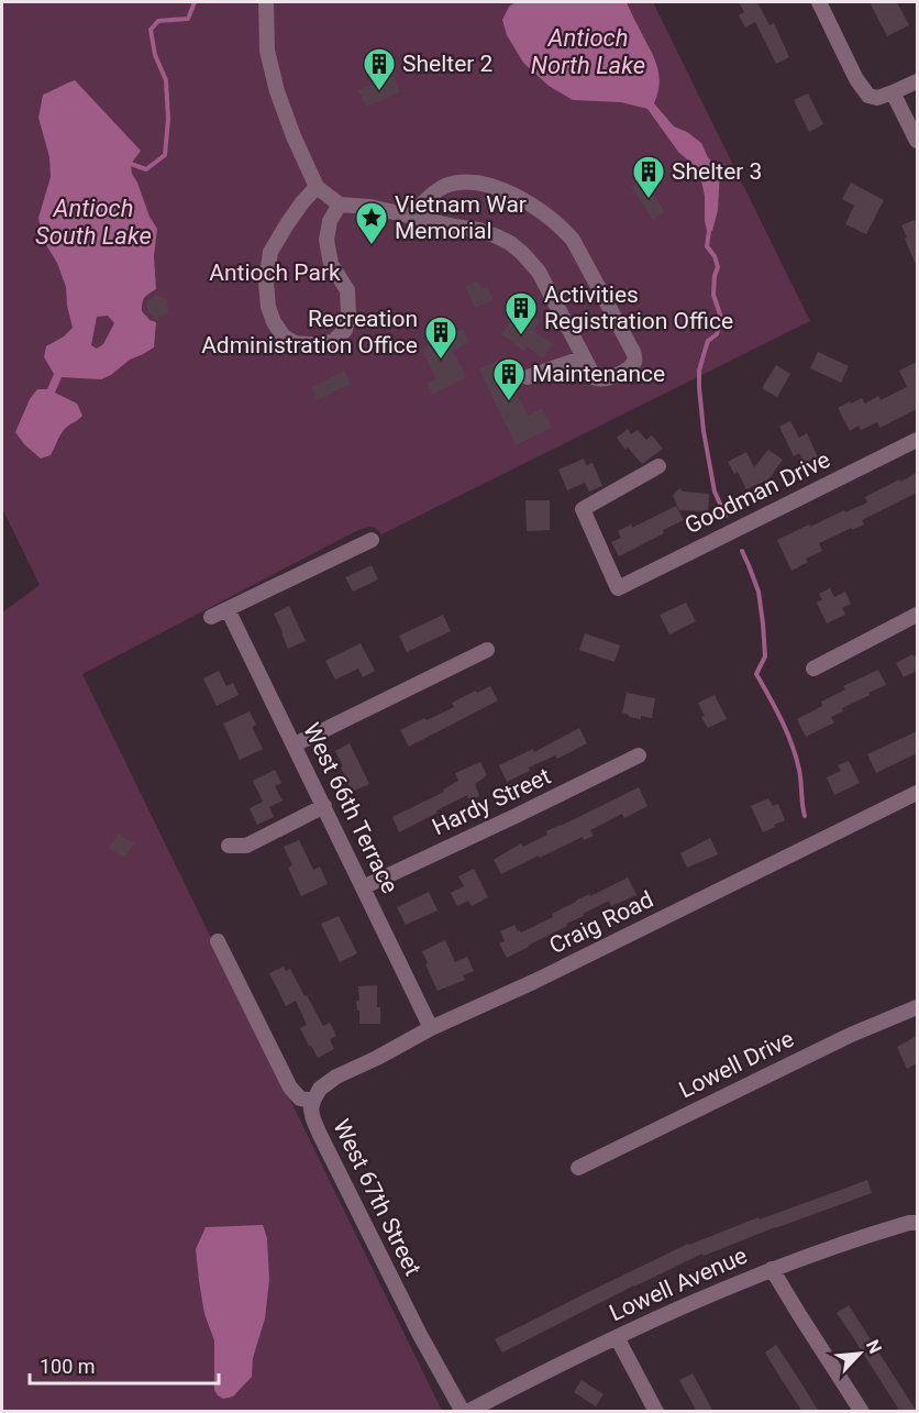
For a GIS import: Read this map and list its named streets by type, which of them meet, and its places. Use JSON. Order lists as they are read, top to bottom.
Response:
{
  "streets": {
    "street": [
      "Goodman Drive",
      "Hardy Street",
      "West 66th Terrace",
      "Craig Road",
      "Lowell Drive",
      "West 67th Street",
      "Lowell Avenue"
    ]
  },
  "crossings": [
    ["Hardy Street", "West 66th Terrace"],
    ["West 66th Terrace", "Craig Road"],
    ["Craig Road", "West 67th Street"],
    ["West 67th Street", "Lowell Avenue"]
  ],
  "water": ["Antioch North Lake", "Antioch South Lake"],
  "parks": ["Antioch Park"],
  "places": {
    "building": [
      "Shelter 2",
      "Shelter 3",
      "Activities Registration Office",
      "Recreation Administration Office",
      "Maintenance"
    ],
    "place": ["Vietnam War Memorial"]
  },
  "scale_bar": "100 m",
  "north": "top right"
}
